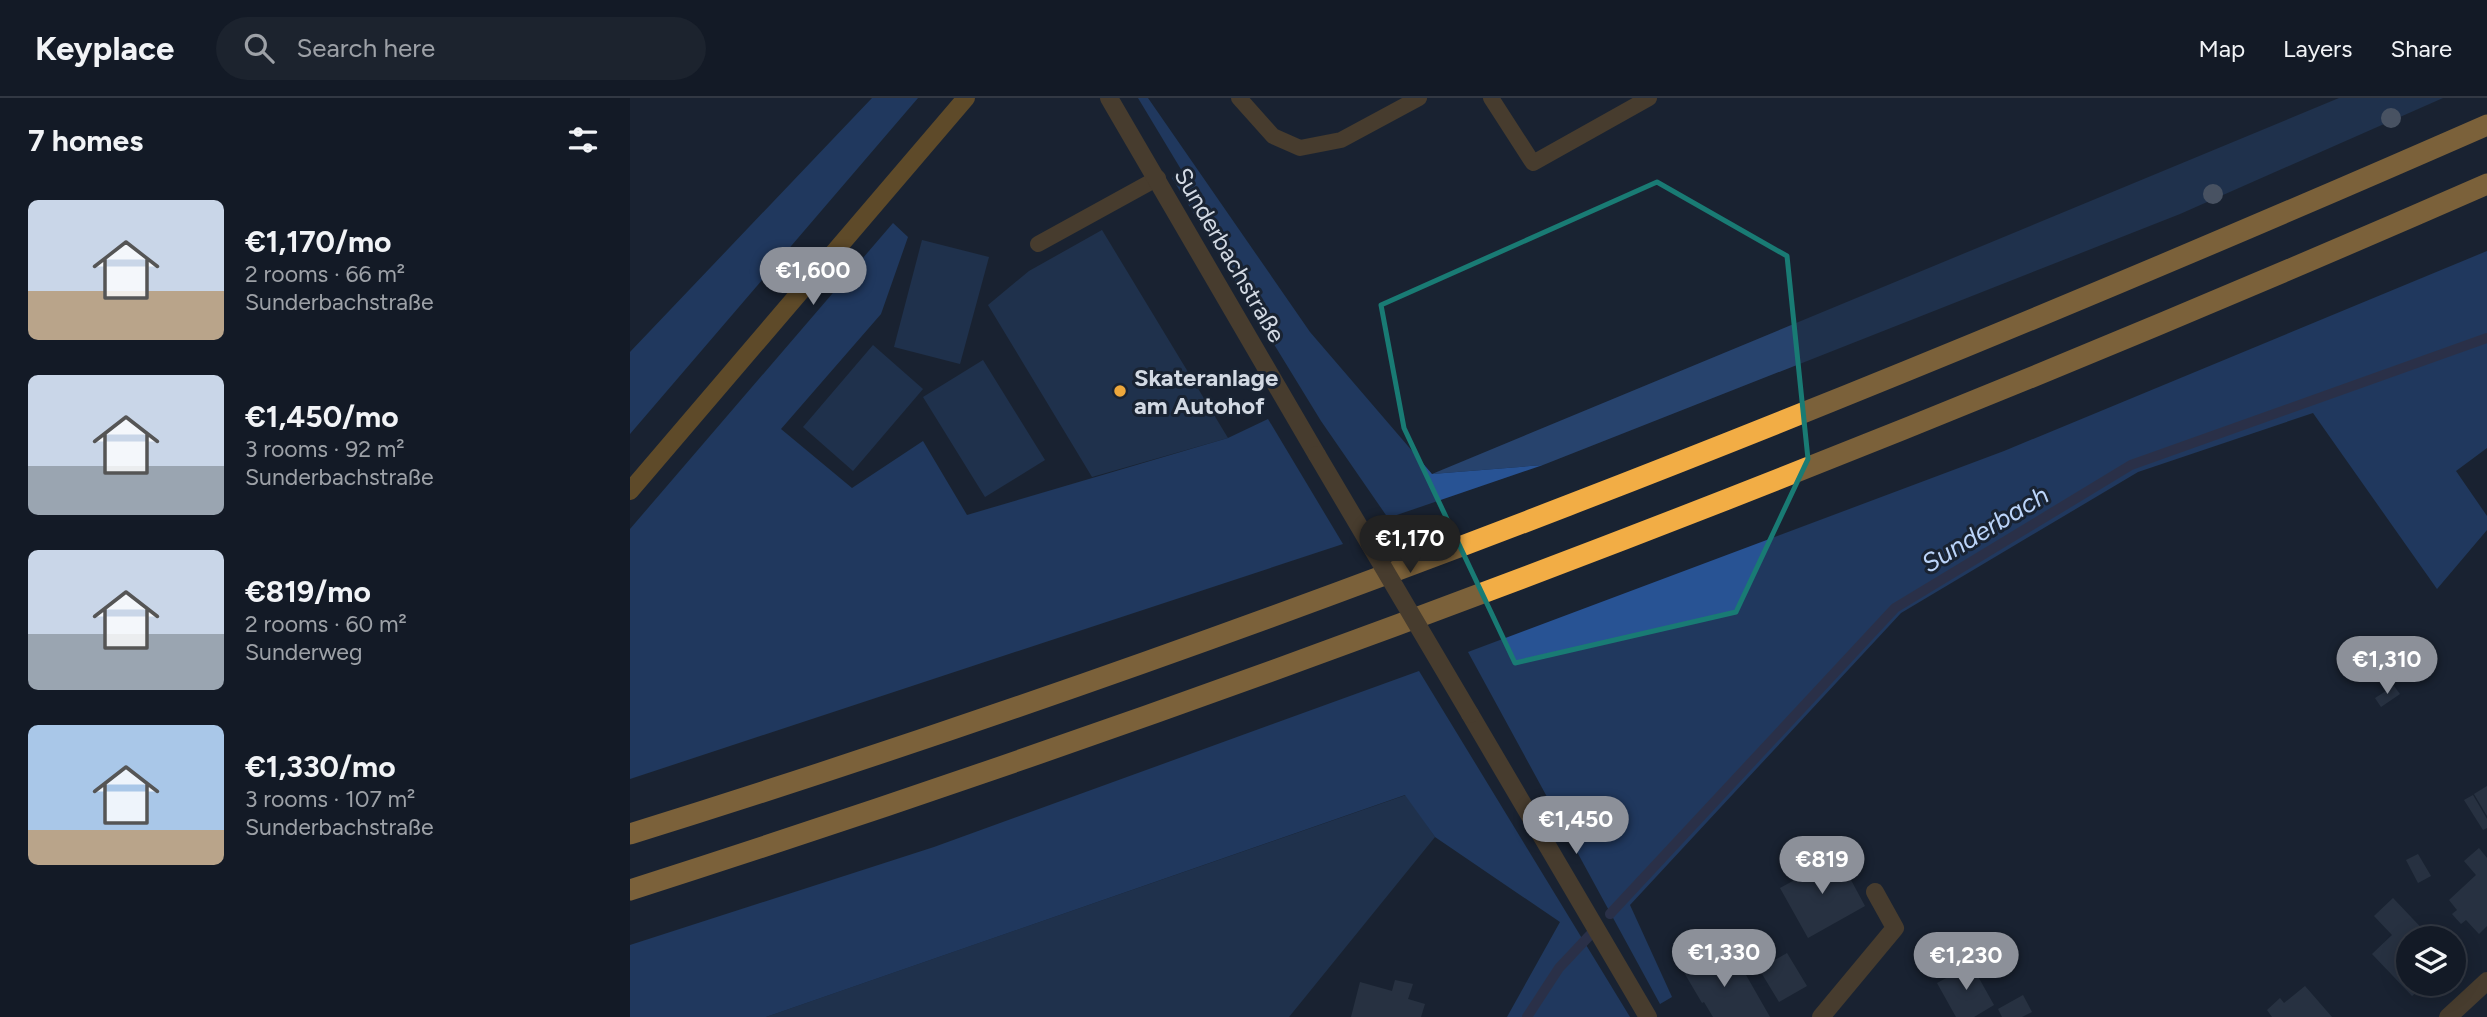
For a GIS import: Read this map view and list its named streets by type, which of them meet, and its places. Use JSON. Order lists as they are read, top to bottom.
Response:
{
  "streets": {
    "street": ["Sunderbachstraße"]
  },
  "water": ["Sunderbach"],
  "places": ["Skateranlage am Autohof"],
  "page": {
    "header": "Keyplace",
    "search": "Search here",
    "nav": ["Map", "Layers", "Share"],
    "heading": "7 homes",
    "list": [
      {
        "name": "€1,170/mo",
        "note": "2 rooms · 66 m² · Sunderbachstraße"
      },
      {
        "name": "€1,450/mo",
        "note": "3 rooms · 92 m² · Sunderbachstraße"
      },
      {
        "name": "€819/mo",
        "note": "2 rooms · 60 m² · Sunderweg"
      },
      {
        "name": "€1,330/mo",
        "note": "3 rooms · 107 m² · Sunderbachstraße"
      }
    ],
    "price": [
      "€1,600",
      "€1,170",
      "€1,310",
      "€1,450",
      "€819",
      "€1,330",
      "€1,230"
    ]
  }
}
